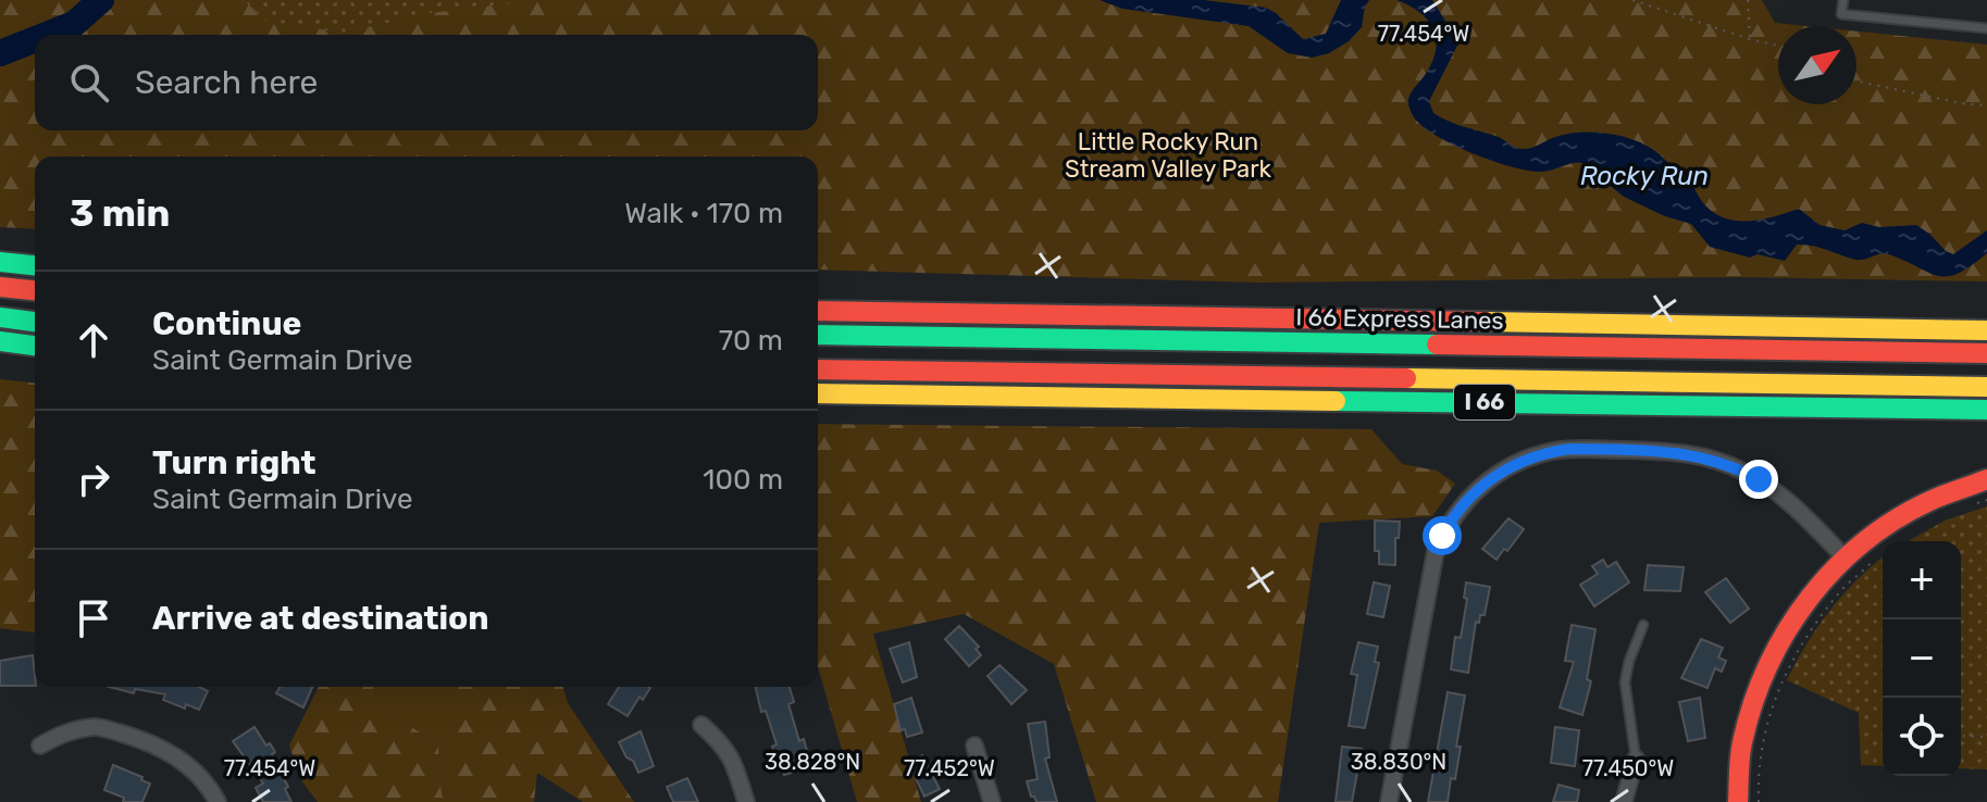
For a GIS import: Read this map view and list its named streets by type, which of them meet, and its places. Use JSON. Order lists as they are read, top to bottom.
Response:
{
  "streets": {
    "main road": ["I 66 Express Lanes", "I 66"]
  },
  "water": ["Rocky Run"],
  "parks": ["Little Rocky Run Stream Valley Park"],
  "north": "top right",
  "page": {
    "search": "Search here",
    "heading": ["3 min", "Walk · 170 m"],
    "list": [
      ["Continue", "Saint Germain Drive", "70 m"],
      ["Turn right", "Saint Germain Drive", "100 m"],
      "Arrive at destination"
    ],
    "map_buttons": ["+", "−"]
  },
  "coordinates": [
    "77.454°W",
    "38.828°N",
    "38.830°N",
    "77.452°W",
    "77.450°W"
  ]
}
